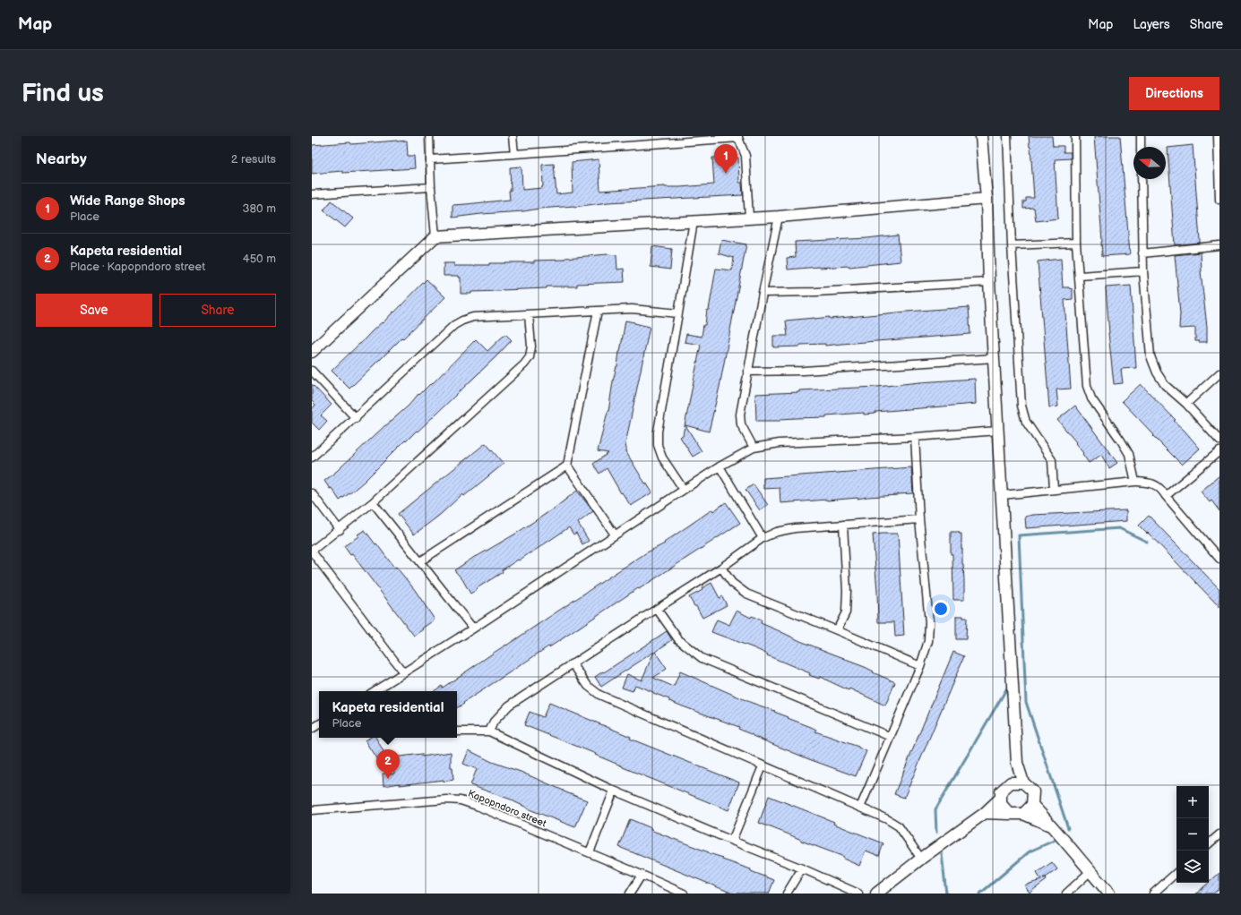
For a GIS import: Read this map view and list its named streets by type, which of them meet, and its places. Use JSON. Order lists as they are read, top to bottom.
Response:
{
  "streets": {
    "street": ["Kapopndoro street"]
  },
  "north": "left",
  "page": {
    "header": "Map",
    "nav": ["Map", "Layers", "Share"],
    "buttons": [
      "Directions",
      ["Save", "Share"]
    ],
    "title": "Find us",
    "heading": ["Nearby", "2 results"],
    "pins": ["1", "2"],
    "list": [
      {
        "mark": "1",
        "name": "Wide Range Shops",
        "note": "Place",
        "value": "380 m"
      },
      {
        "mark": "2",
        "name": "Kapeta residential",
        "note": "Place · Kapopndoro street",
        "value": "450 m"
      }
    ],
    "popup": ["Kapeta residential", "Place"],
    "map_buttons": ["+", "−"]
  }
}
